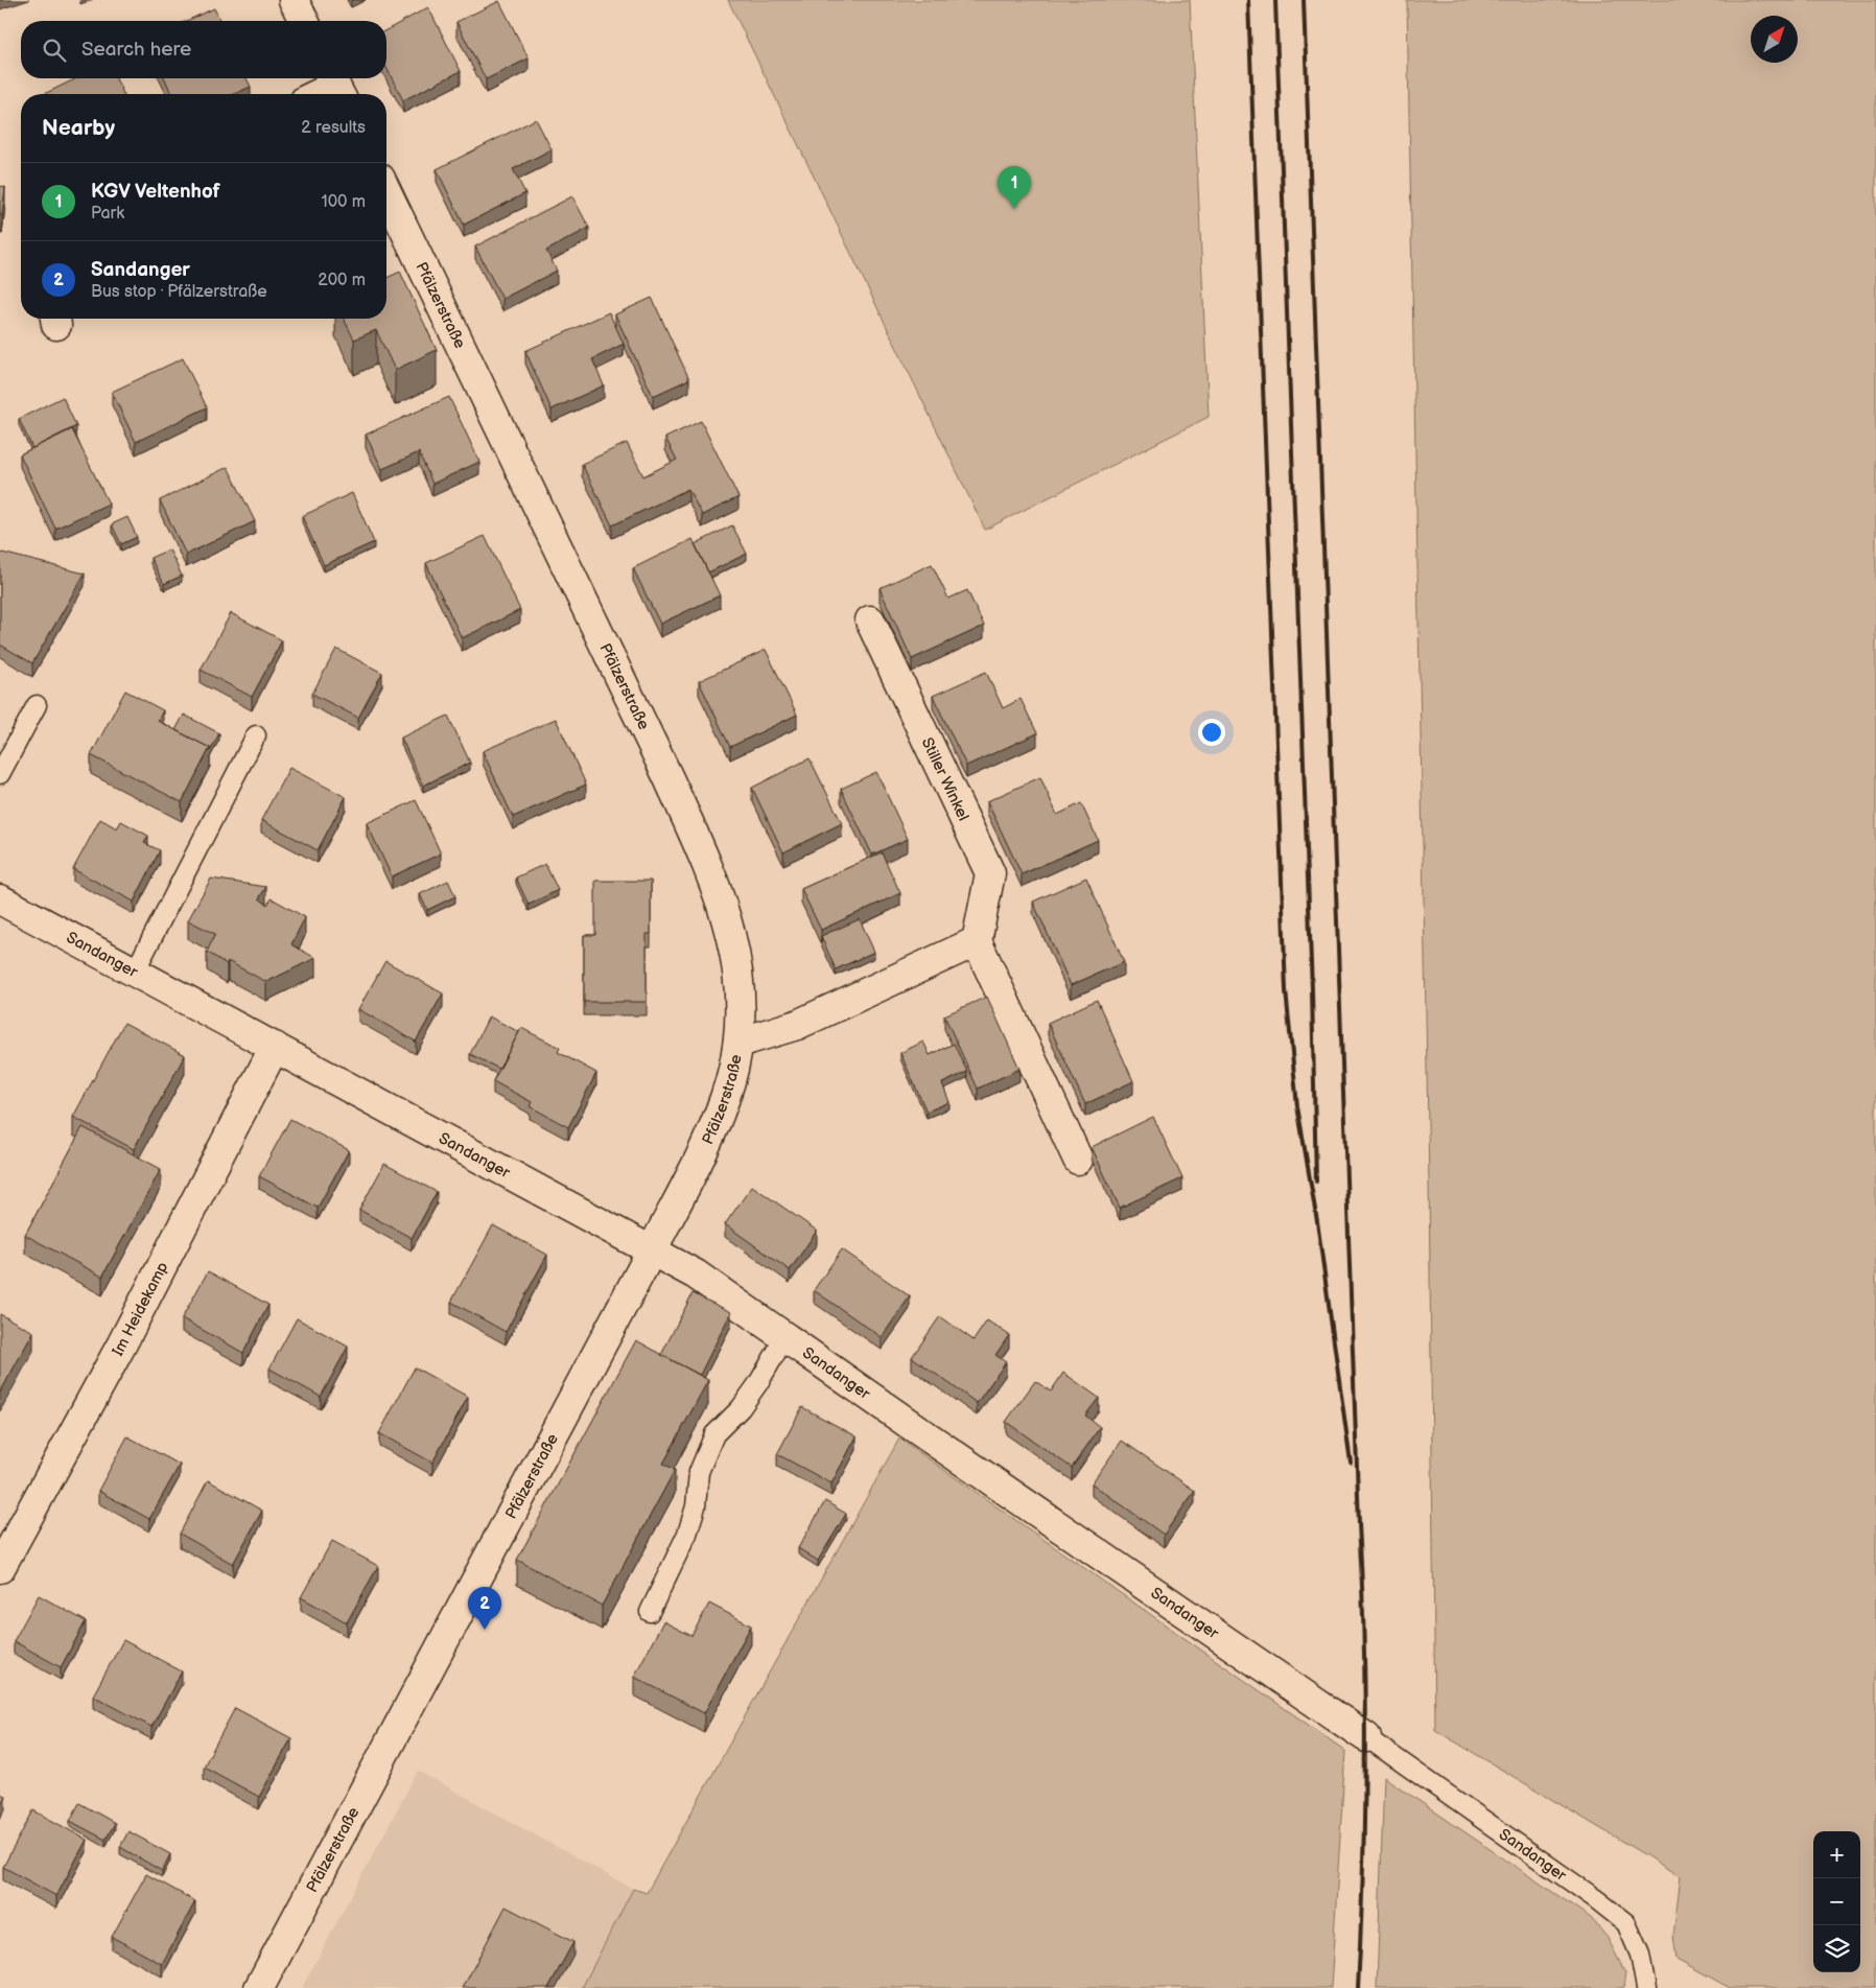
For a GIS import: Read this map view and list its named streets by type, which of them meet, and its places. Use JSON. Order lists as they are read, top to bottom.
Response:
{
  "streets": {
    "street": [
      "Pfälzerstraße",
      "Stiller Winkel",
      "Sandanger",
      "Im Heidekamp"
    ]
  },
  "crossings": [
    ["Pfälzerstraße", "Sandanger"],
    ["Sandanger", "Im Heidekamp"]
  ],
  "north": "top right",
  "page": {
    "search": "Search here",
    "heading": ["Nearby", "2 results"],
    "list": [
      {
        "mark": "1",
        "name": "KGV Veltenhof",
        "note": "Park",
        "value": "100 m"
      },
      {
        "mark": "2",
        "name": "Sandanger",
        "note": "Bus stop · Pfälzerstraße",
        "value": "200 m"
      }
    ],
    "pins": ["1", "2"],
    "map_buttons": ["+", "−"]
  }
}
